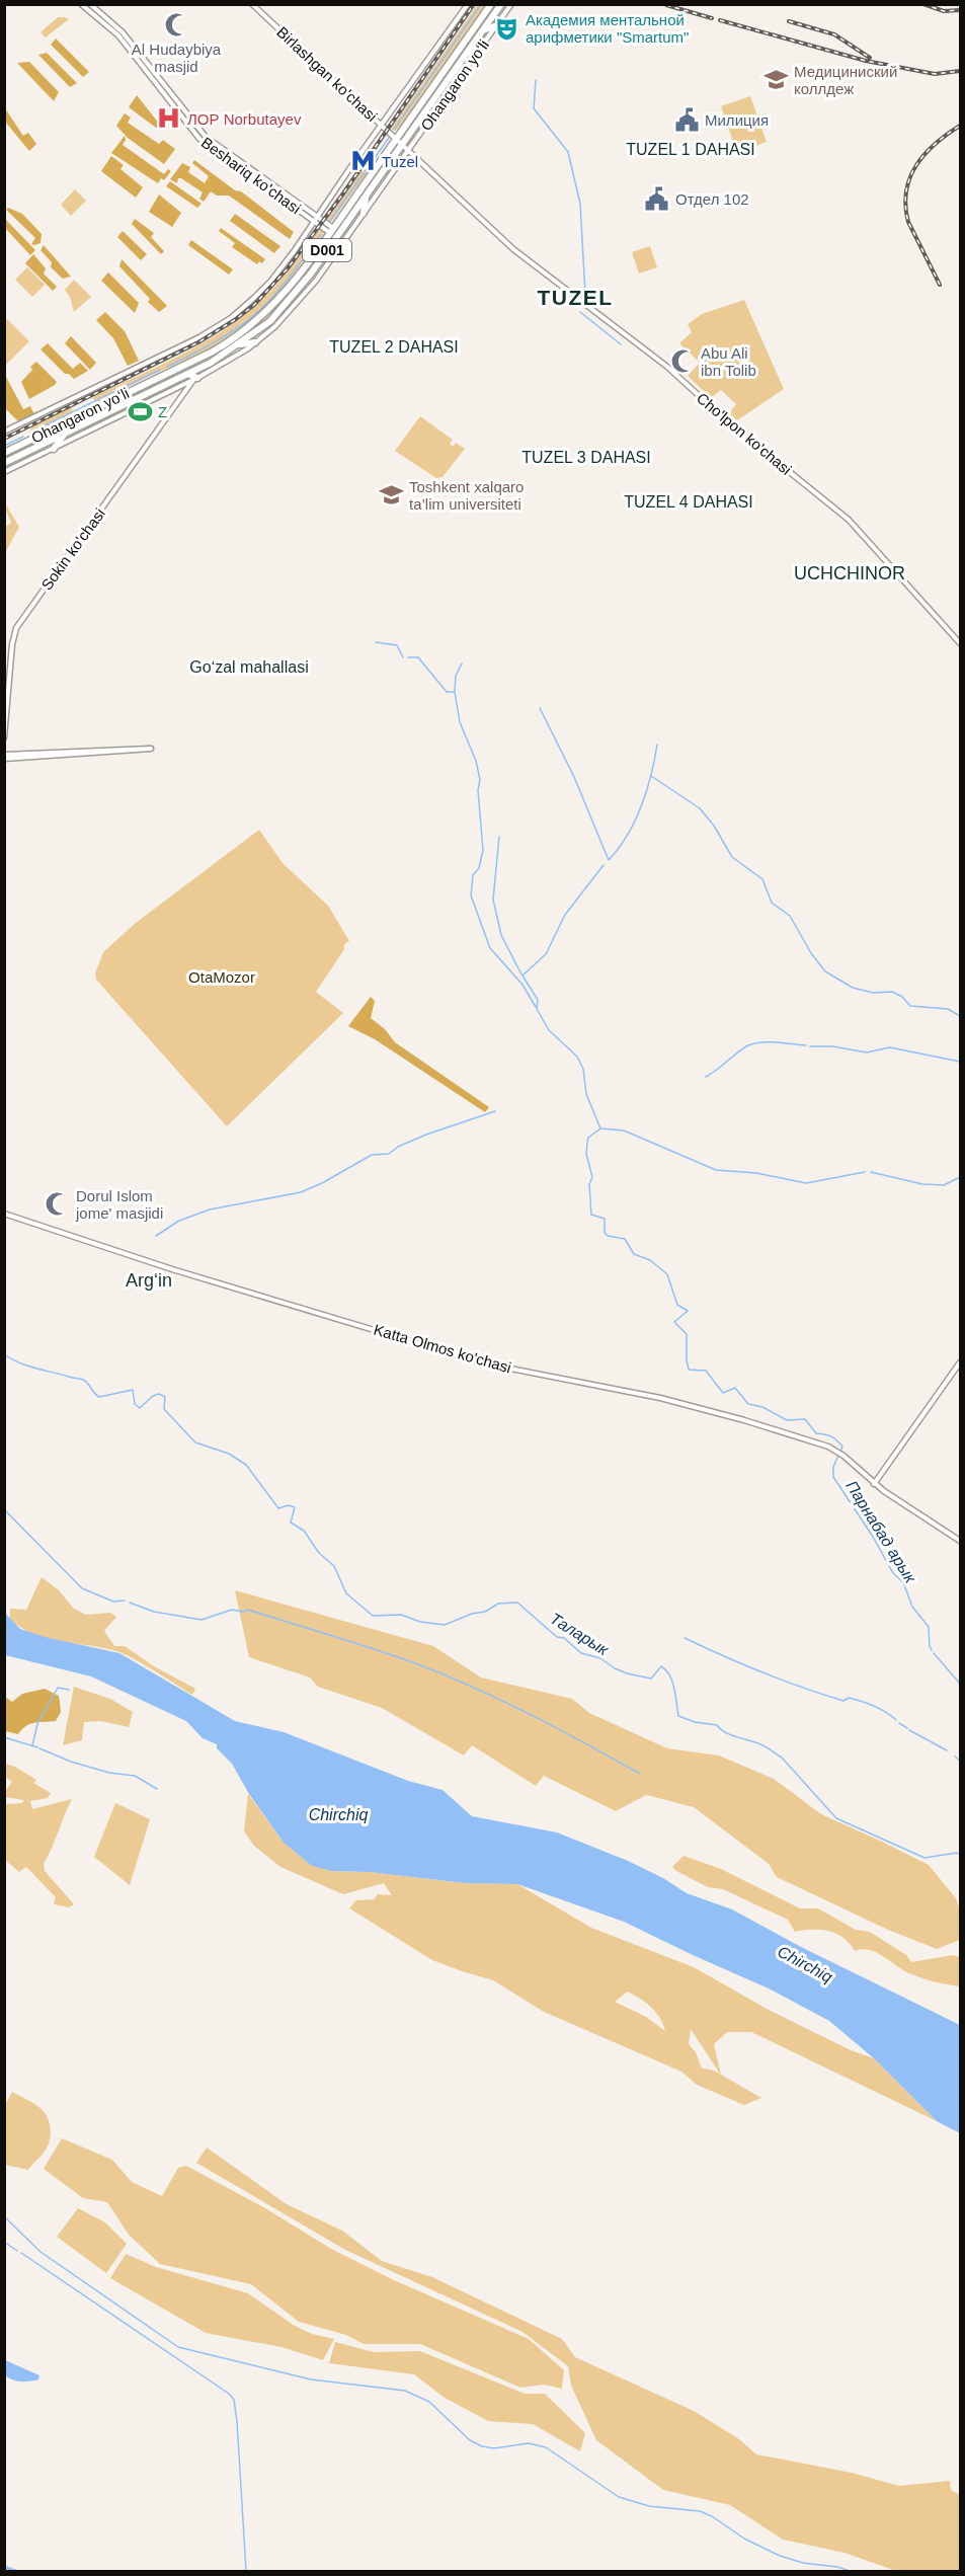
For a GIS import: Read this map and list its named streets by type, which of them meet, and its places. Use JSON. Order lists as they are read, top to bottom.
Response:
{
  "streets": {
    "highway": ["Ohangaron yoʻli", "D001"],
    "street": [
      "Birlashgan ko'chasi",
      "Beshariq ko'chasi",
      "Cho'lpon ko'chasi",
      "Sokin ko'chasi",
      "Katta Olmos ko'chasi"
    ]
  },
  "crossings": [
    ["Birlashgan ko'chasi", "Ohangaron yoʻli"],
    ["Birlashgan ko'chasi", "Cho'lpon ko'chasi"],
    ["Ohangaron yoʻli", "Beshariq ko'chasi"],
    ["Ohangaron yoʻli", "Cho'lpon ko'chasi"],
    ["Ohangaron yoʻli", "Sokin ko'chasi"]
  ],
  "districts": [
    "TUZEL 1 DAHASI",
    "TUZEL",
    "TUZEL 2 DAHASI",
    "TUZEL 3 DAHASI",
    "TUZEL 4 DAHASI",
    "UCHCHINOR",
    "Goʻzal mahallasi",
    "Argʻin"
  ],
  "water": ["Парнабад арык", "Таларык", "Chirchiq"],
  "parks": ["OtaMozor"],
  "places": {
    "mosque": ["Al Hudaybiya masjid", "Abu Ali ibn Tolib", "Dorul Islom jome' masjidi"],
    "theatre": ["Академия ментальной арифметики \"Smartum\""],
    "school or university": ["Медициниский коллдеж", "Toshkent xalqaro ta’lim universiteti"],
    "hospital": ["ЛОР Norbutayev"],
    "public building": ["Милиция", "Отдел 102"],
    "metro station": ["Tuzel"],
    "sports": ["Z"]
  }
}
